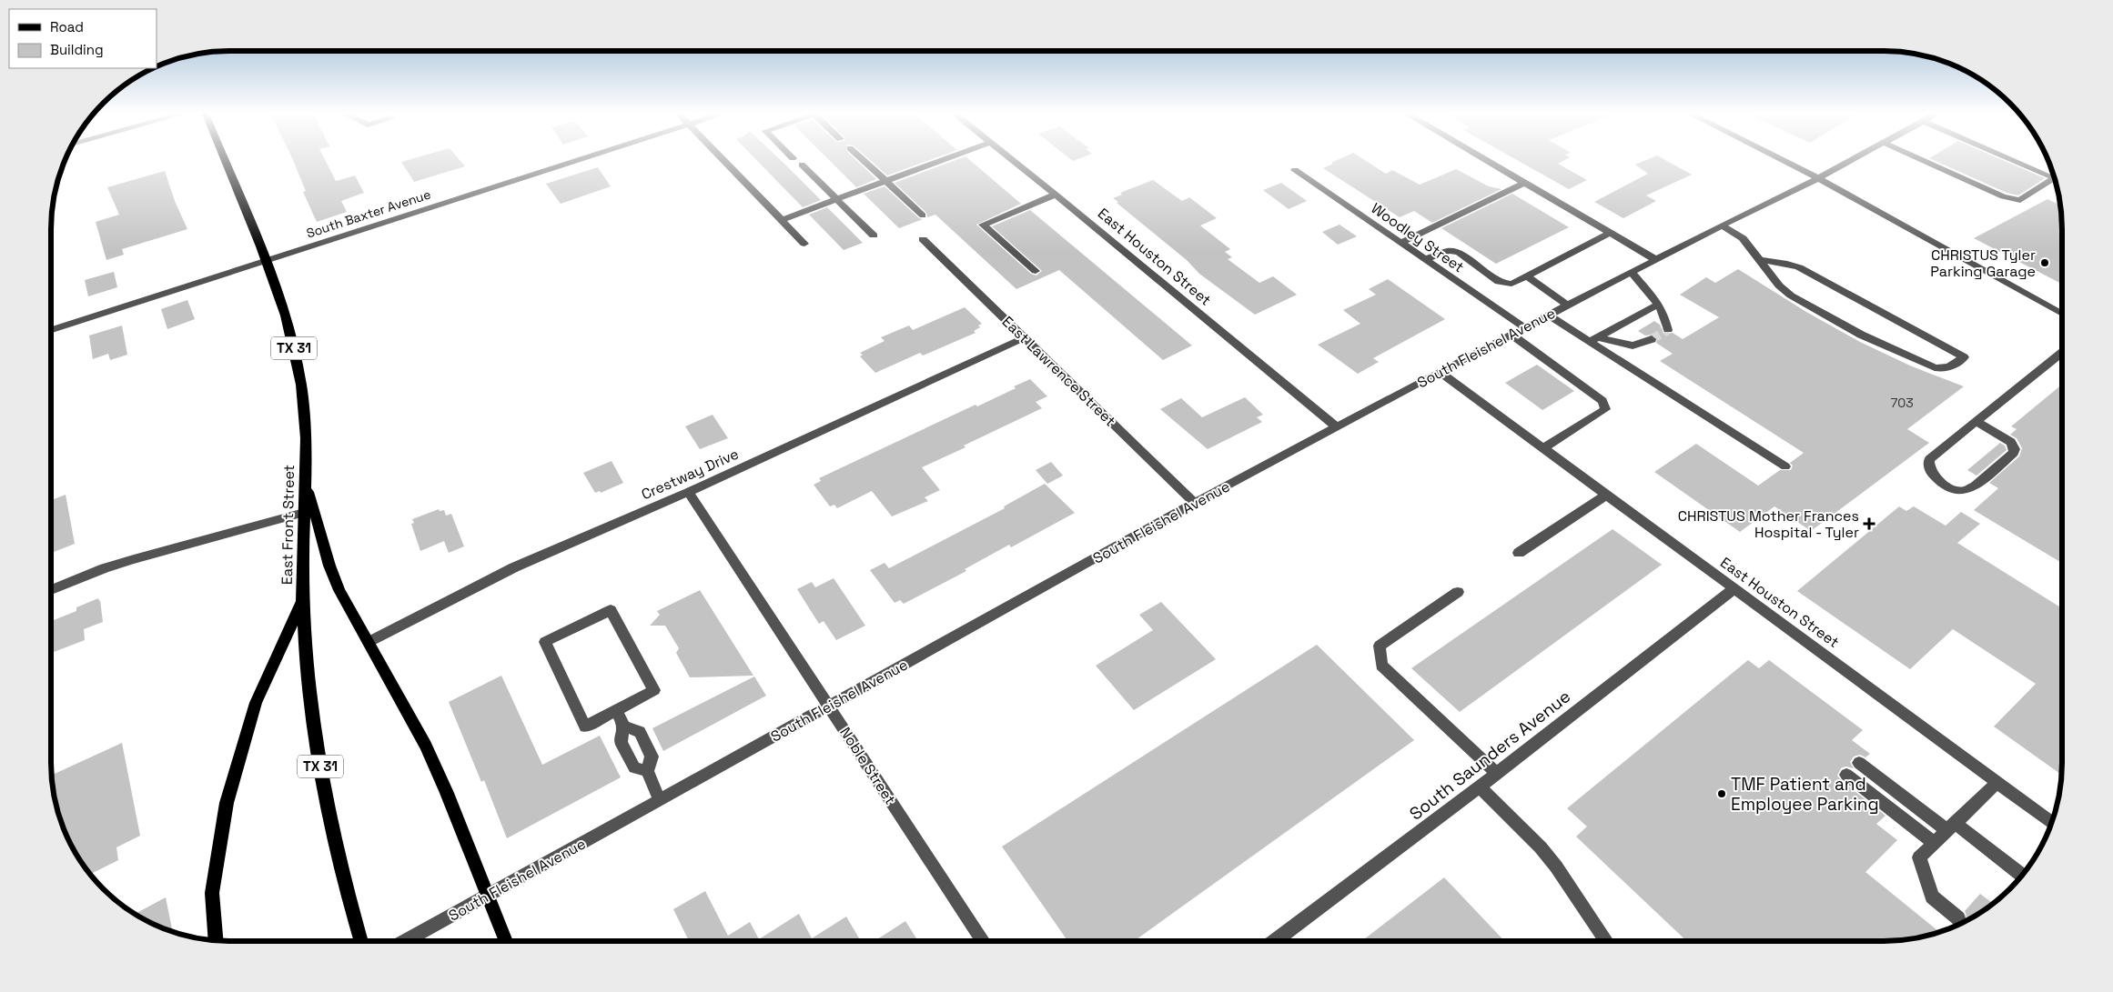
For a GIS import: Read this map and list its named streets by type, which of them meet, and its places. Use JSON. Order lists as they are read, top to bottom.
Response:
{
  "streets": {
    "main road": ["TX 31", "East Front Street"],
    "street": [
      "South Baxter Avenue",
      "Woodley Street",
      "East Houston Street",
      "South Fleishel Avenue",
      "East Lawrence Street",
      "Crestway Drive",
      "South Saunders Avenue",
      "Noble Street"
    ]
  },
  "crossings": [
    ["South Baxter Avenue", "East Front Street"],
    ["Woodley Street", "South Fleishel Avenue"],
    ["East Houston Street", "South Fleishel Avenue"],
    ["East Houston Street", "South Saunders Avenue"],
    ["South Fleishel Avenue", "East Lawrence Street"],
    ["South Fleishel Avenue", "Noble Street"],
    ["East Lawrence Street", "Crestway Drive"],
    ["Crestway Drive", "Noble Street"]
  ],
  "places": {
    "other": ["CHRISTUS Tyler Parking Garage", "TMF Patient and Employee Parking"],
    "health": ["CHRISTUS Mother Frances Hospital - Tyler"]
  },
  "house_numbers": ["703"],
  "legend": ["Road", "Building"]
}
